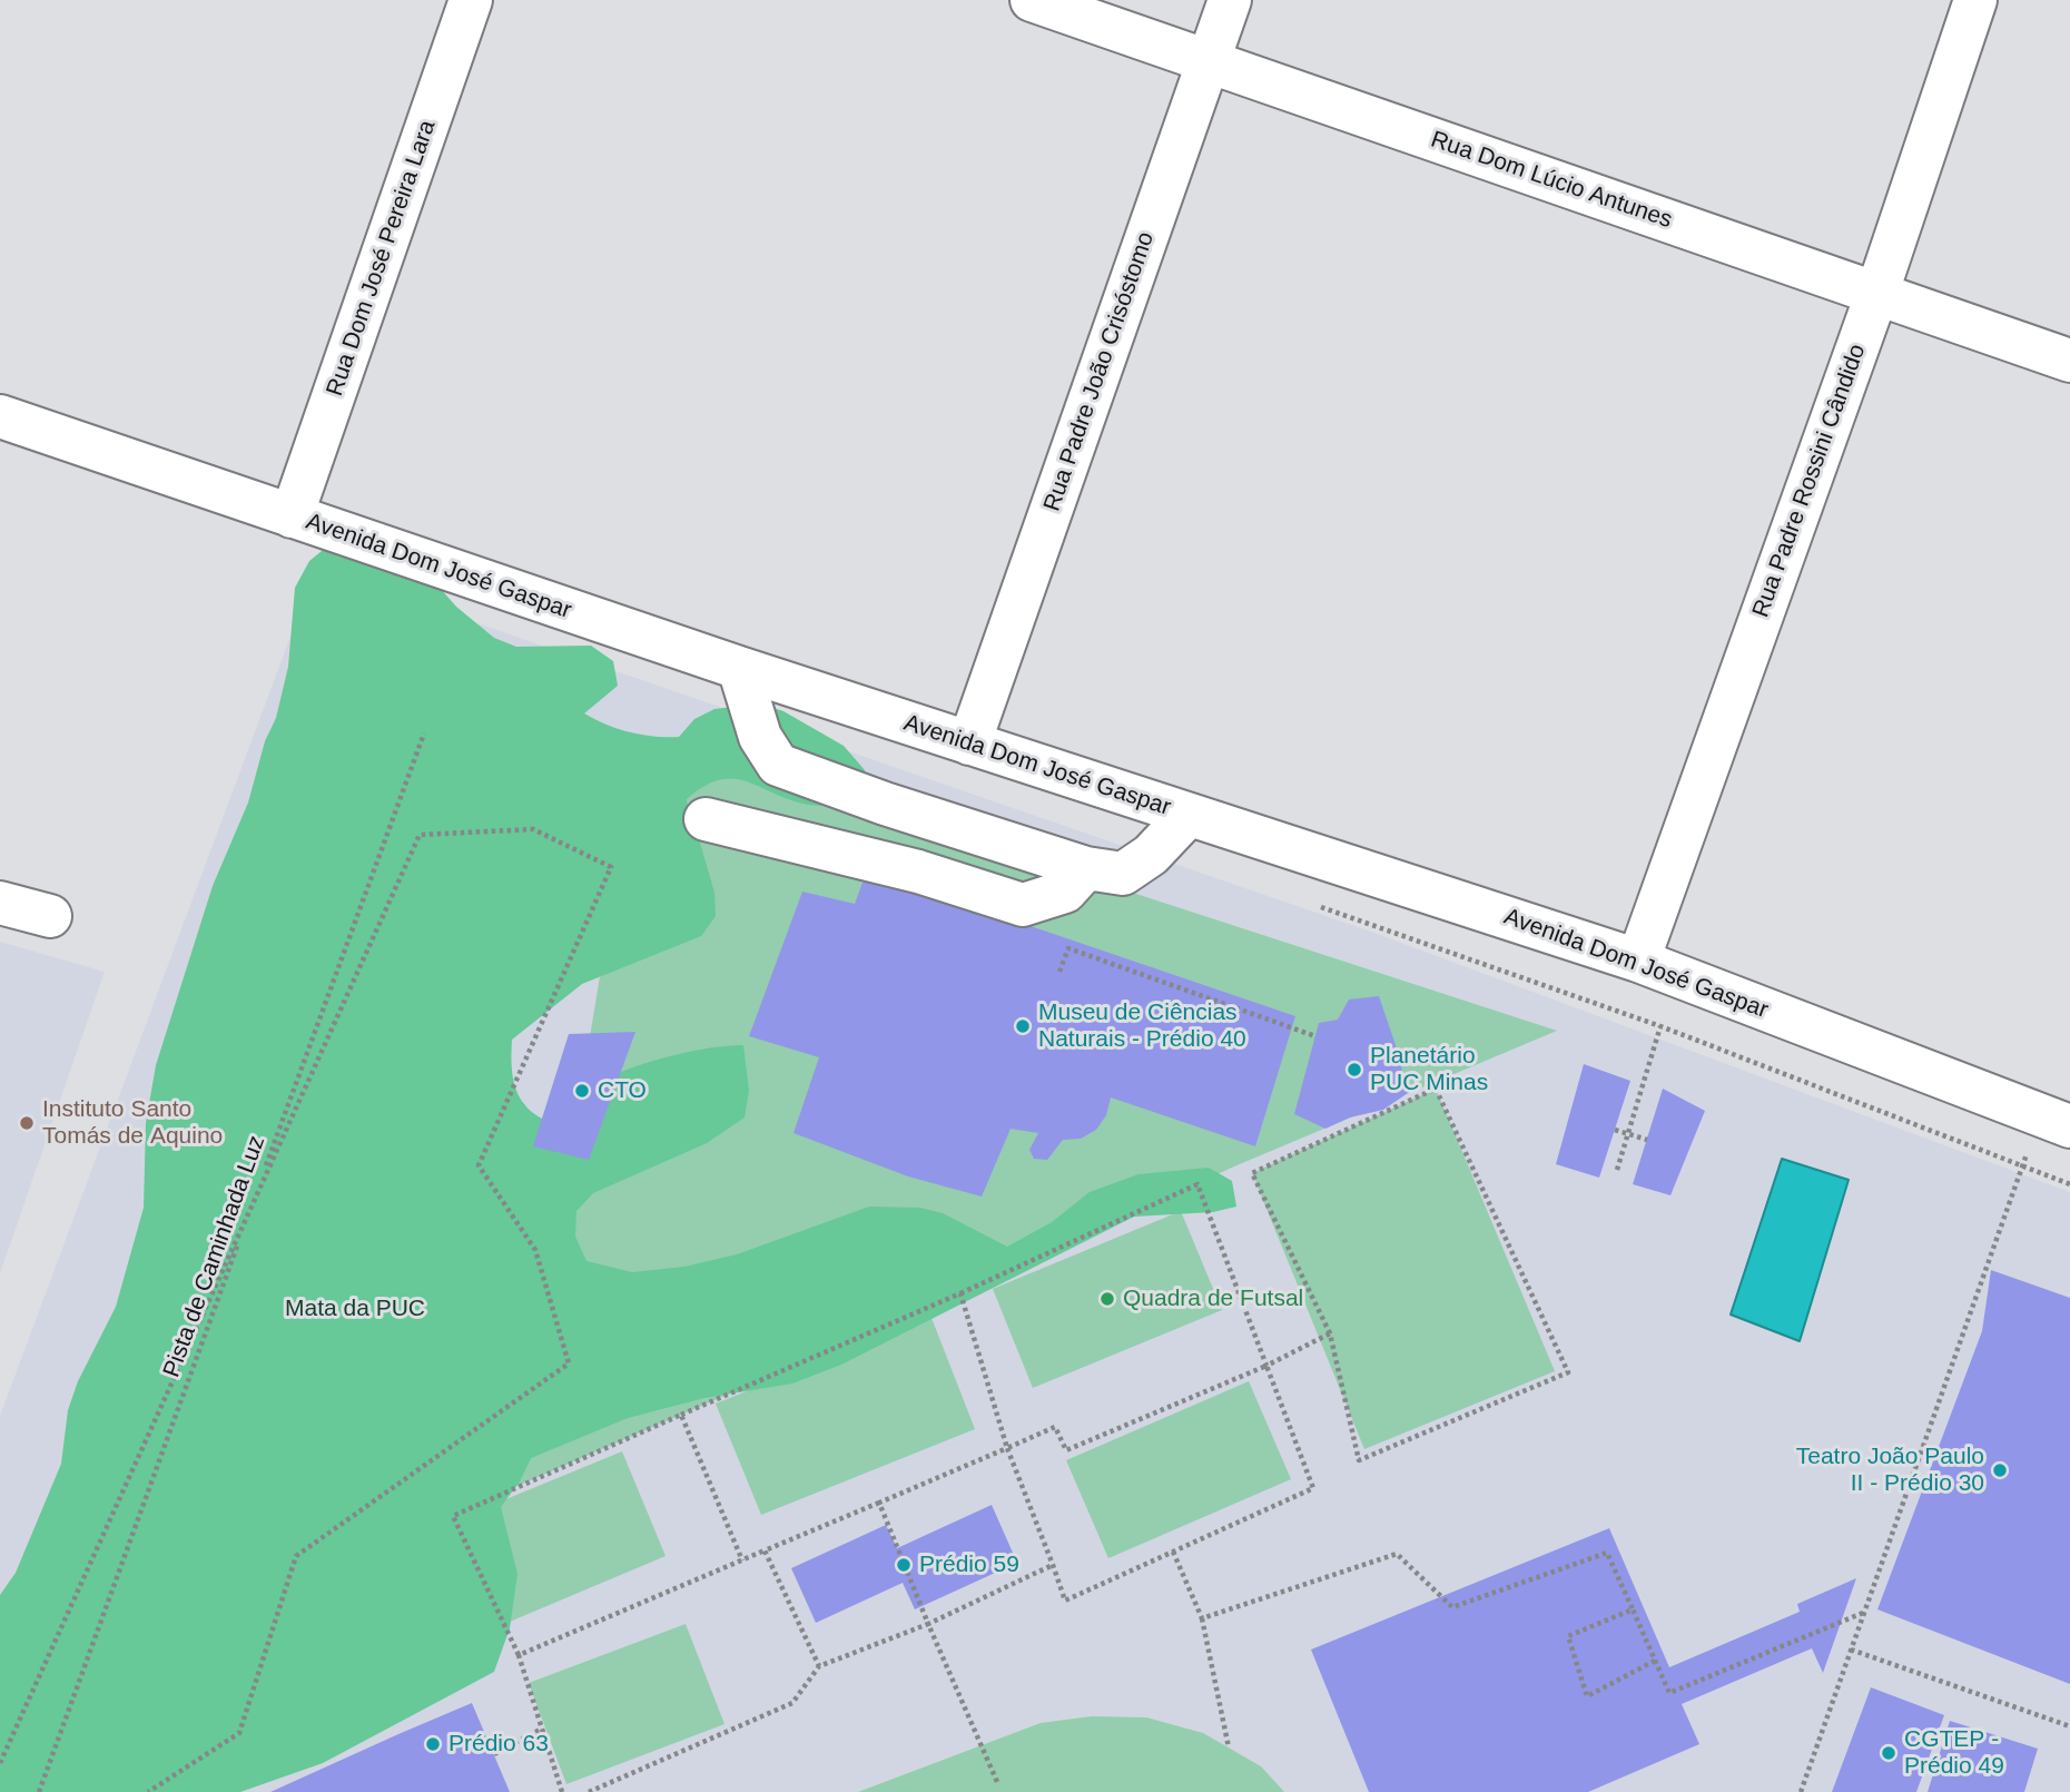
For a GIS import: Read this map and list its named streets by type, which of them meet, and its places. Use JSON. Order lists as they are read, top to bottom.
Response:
{
  "streets": {
    "street": [
      "Rua Dom Lúcio Antunes",
      "Rua Dom José Pereira Lara",
      "Rua Padre João Crisóstomo",
      "Rua Padre Rossini Cândido",
      "Avenida Dom José Gaspar"
    ],
    "path": ["Pista de Caminhada Luz"]
  },
  "crossings": [
    ["Rua Dom Lúcio Antunes", "Rua Padre João Crisóstomo"],
    ["Rua Dom Lúcio Antunes", "Rua Padre Rossini Cândido"],
    ["Rua Dom José Pereira Lara", "Avenida Dom José Gaspar"],
    ["Rua Padre João Crisóstomo", "Avenida Dom José Gaspar"],
    ["Rua Padre Rossini Cândido", "Avenida Dom José Gaspar"]
  ],
  "parks": ["Mata da PUC"],
  "places": [
    "Museu de Ciências Naturais - Prédio 40",
    "Planetário PUC Minas",
    "CTO",
    "Instituto Santo Tomás de Aquino",
    "Quadra de Futsal",
    "Teatro João Paulo II - Prédio 30",
    "Prédio 59",
    "Prédio 63",
    "CGTEP - Prédio 49"
  ]
}
